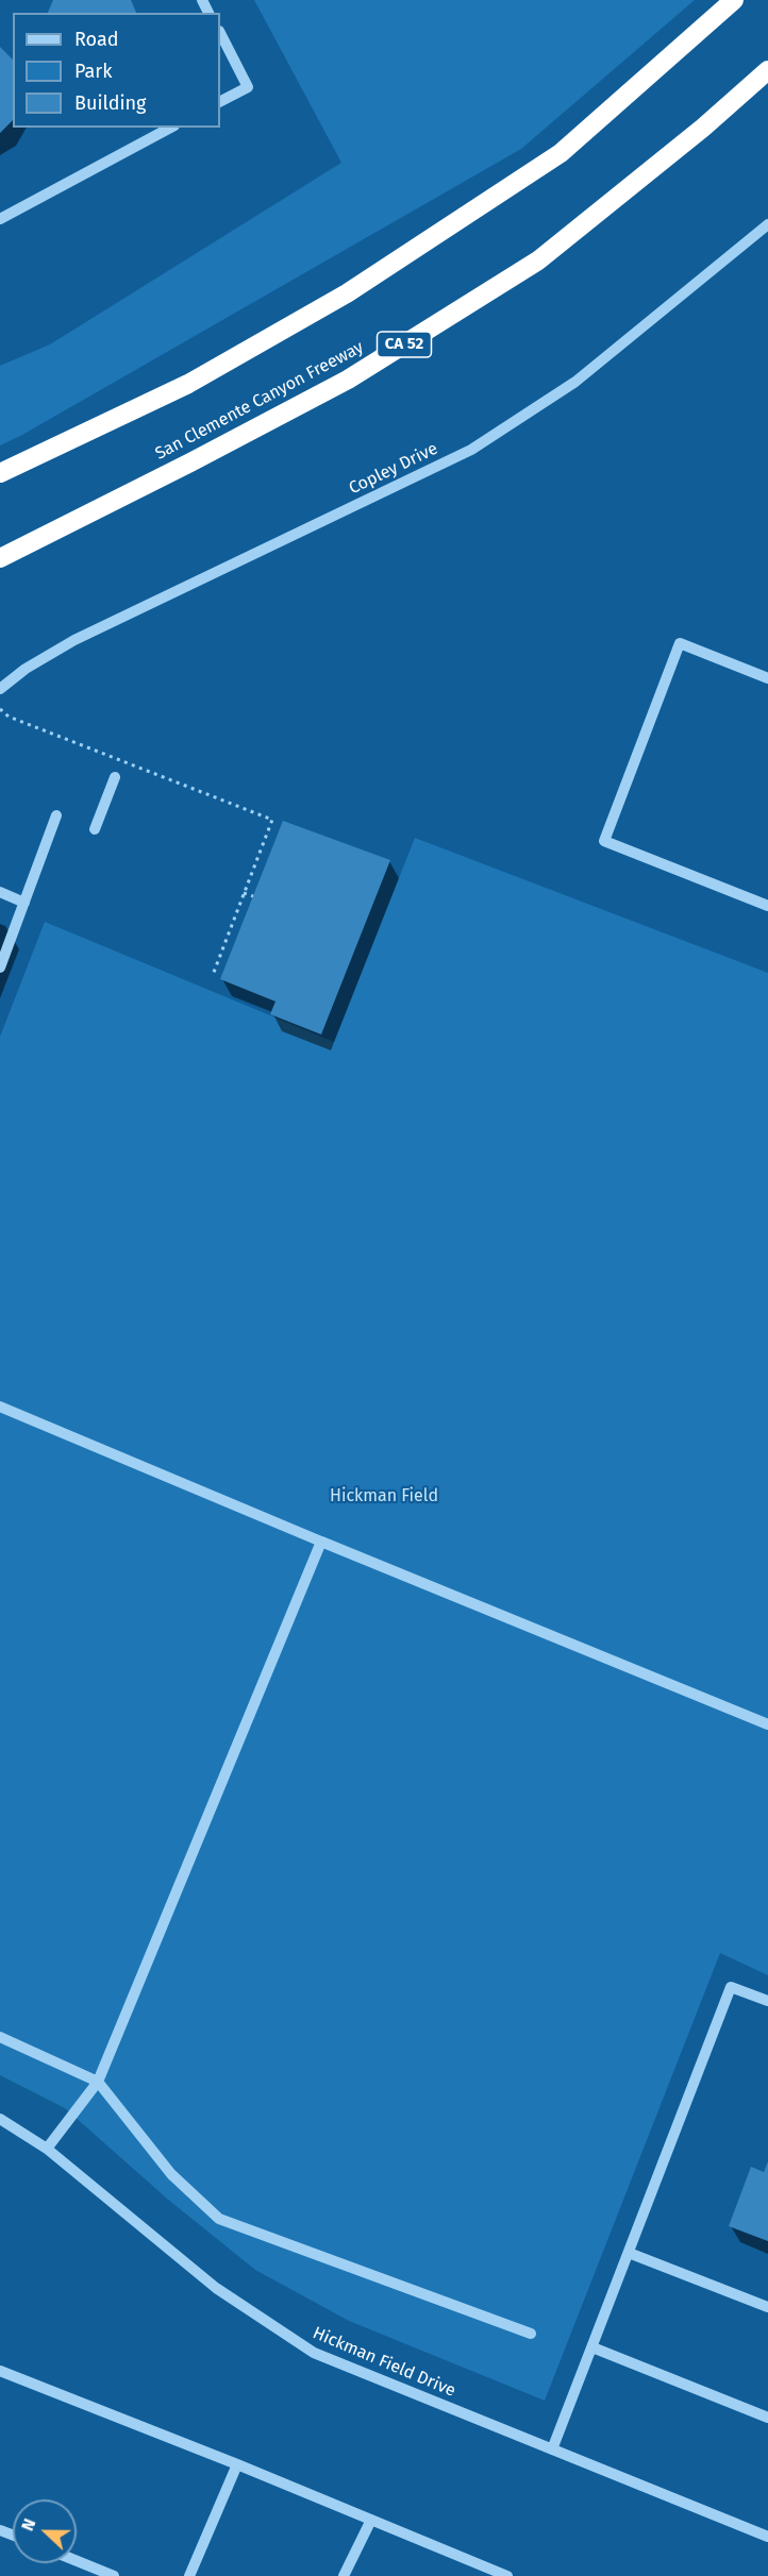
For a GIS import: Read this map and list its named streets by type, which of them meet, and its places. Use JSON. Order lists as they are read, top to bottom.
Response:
{
  "streets": {
    "highway": ["CA 52", "San Clemente Canyon Freeway"],
    "street": ["Copley Drive", "Hickman Field Drive"]
  },
  "parks": ["Hickman Field"],
  "legend": ["Road", "Park", "Building"],
  "north": "left"
}
